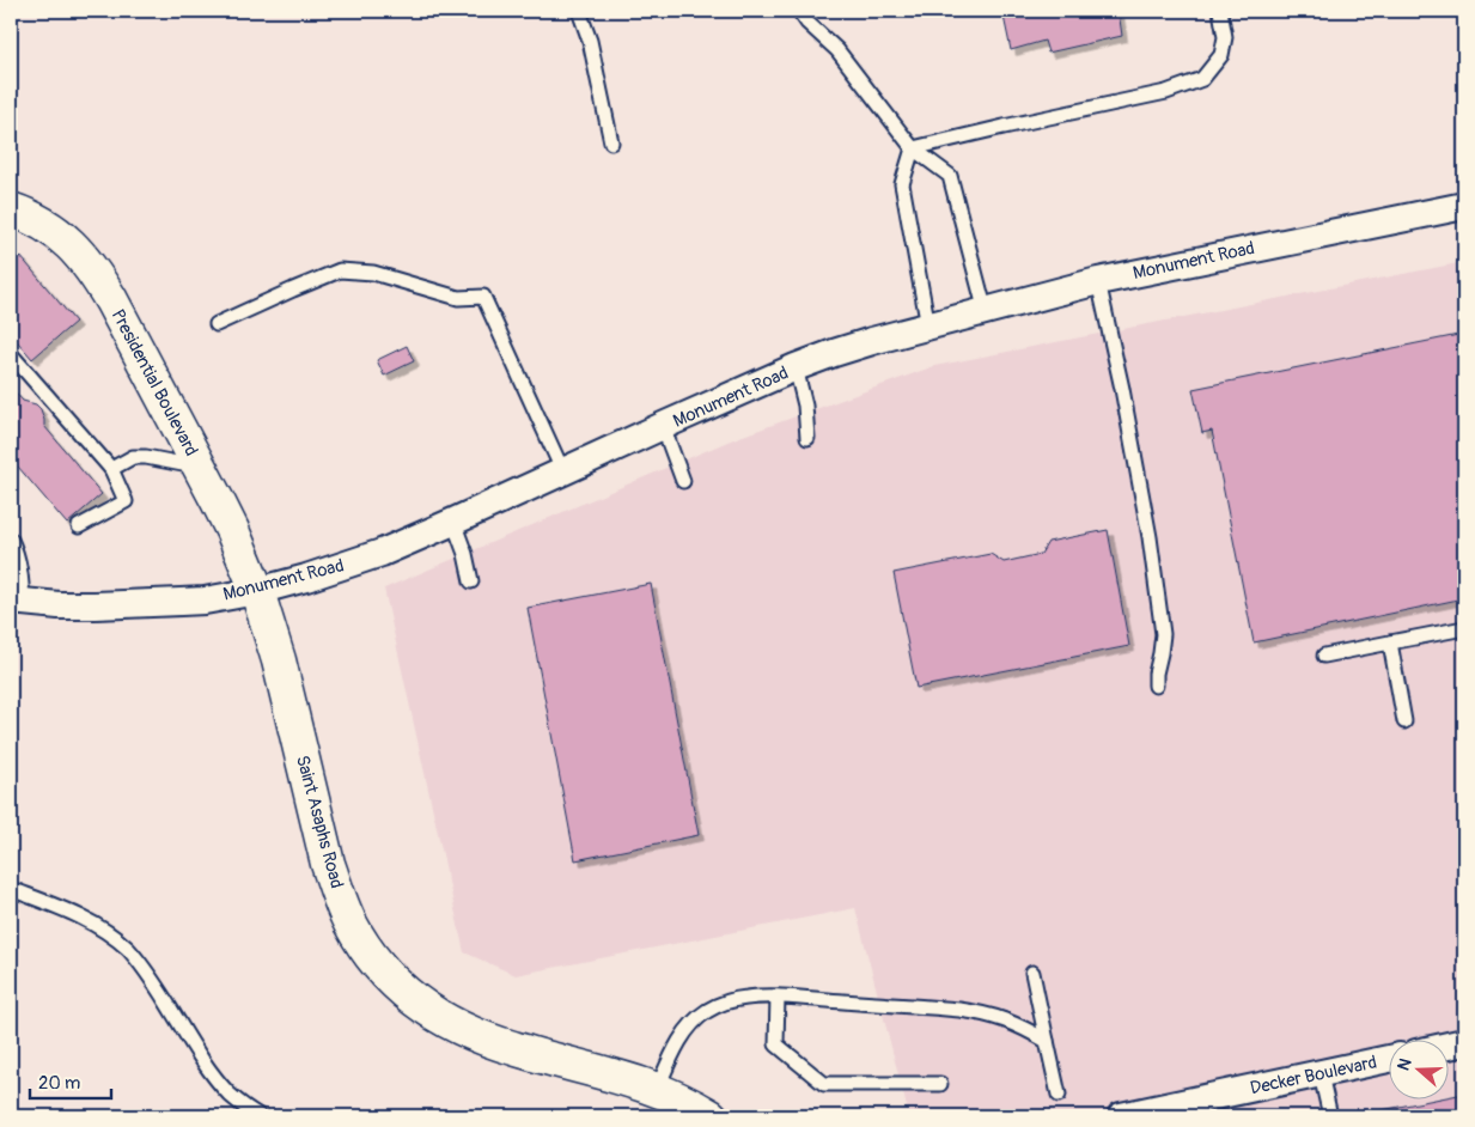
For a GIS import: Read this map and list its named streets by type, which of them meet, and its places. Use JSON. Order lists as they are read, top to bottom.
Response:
{
  "streets": {
    "street": [
      "Monument Road",
      "Presidential Boulevard",
      "Saint Asaphs Road",
      "Decker Boulevard"
    ]
  },
  "crossings": [
    ["Monument Road", "Presidential Boulevard"],
    ["Monument Road", "Saint Asaphs Road"],
    ["Presidential Boulevard", "Saint Asaphs Road"]
  ],
  "scale_bar": "20 m",
  "north": "left"
}
